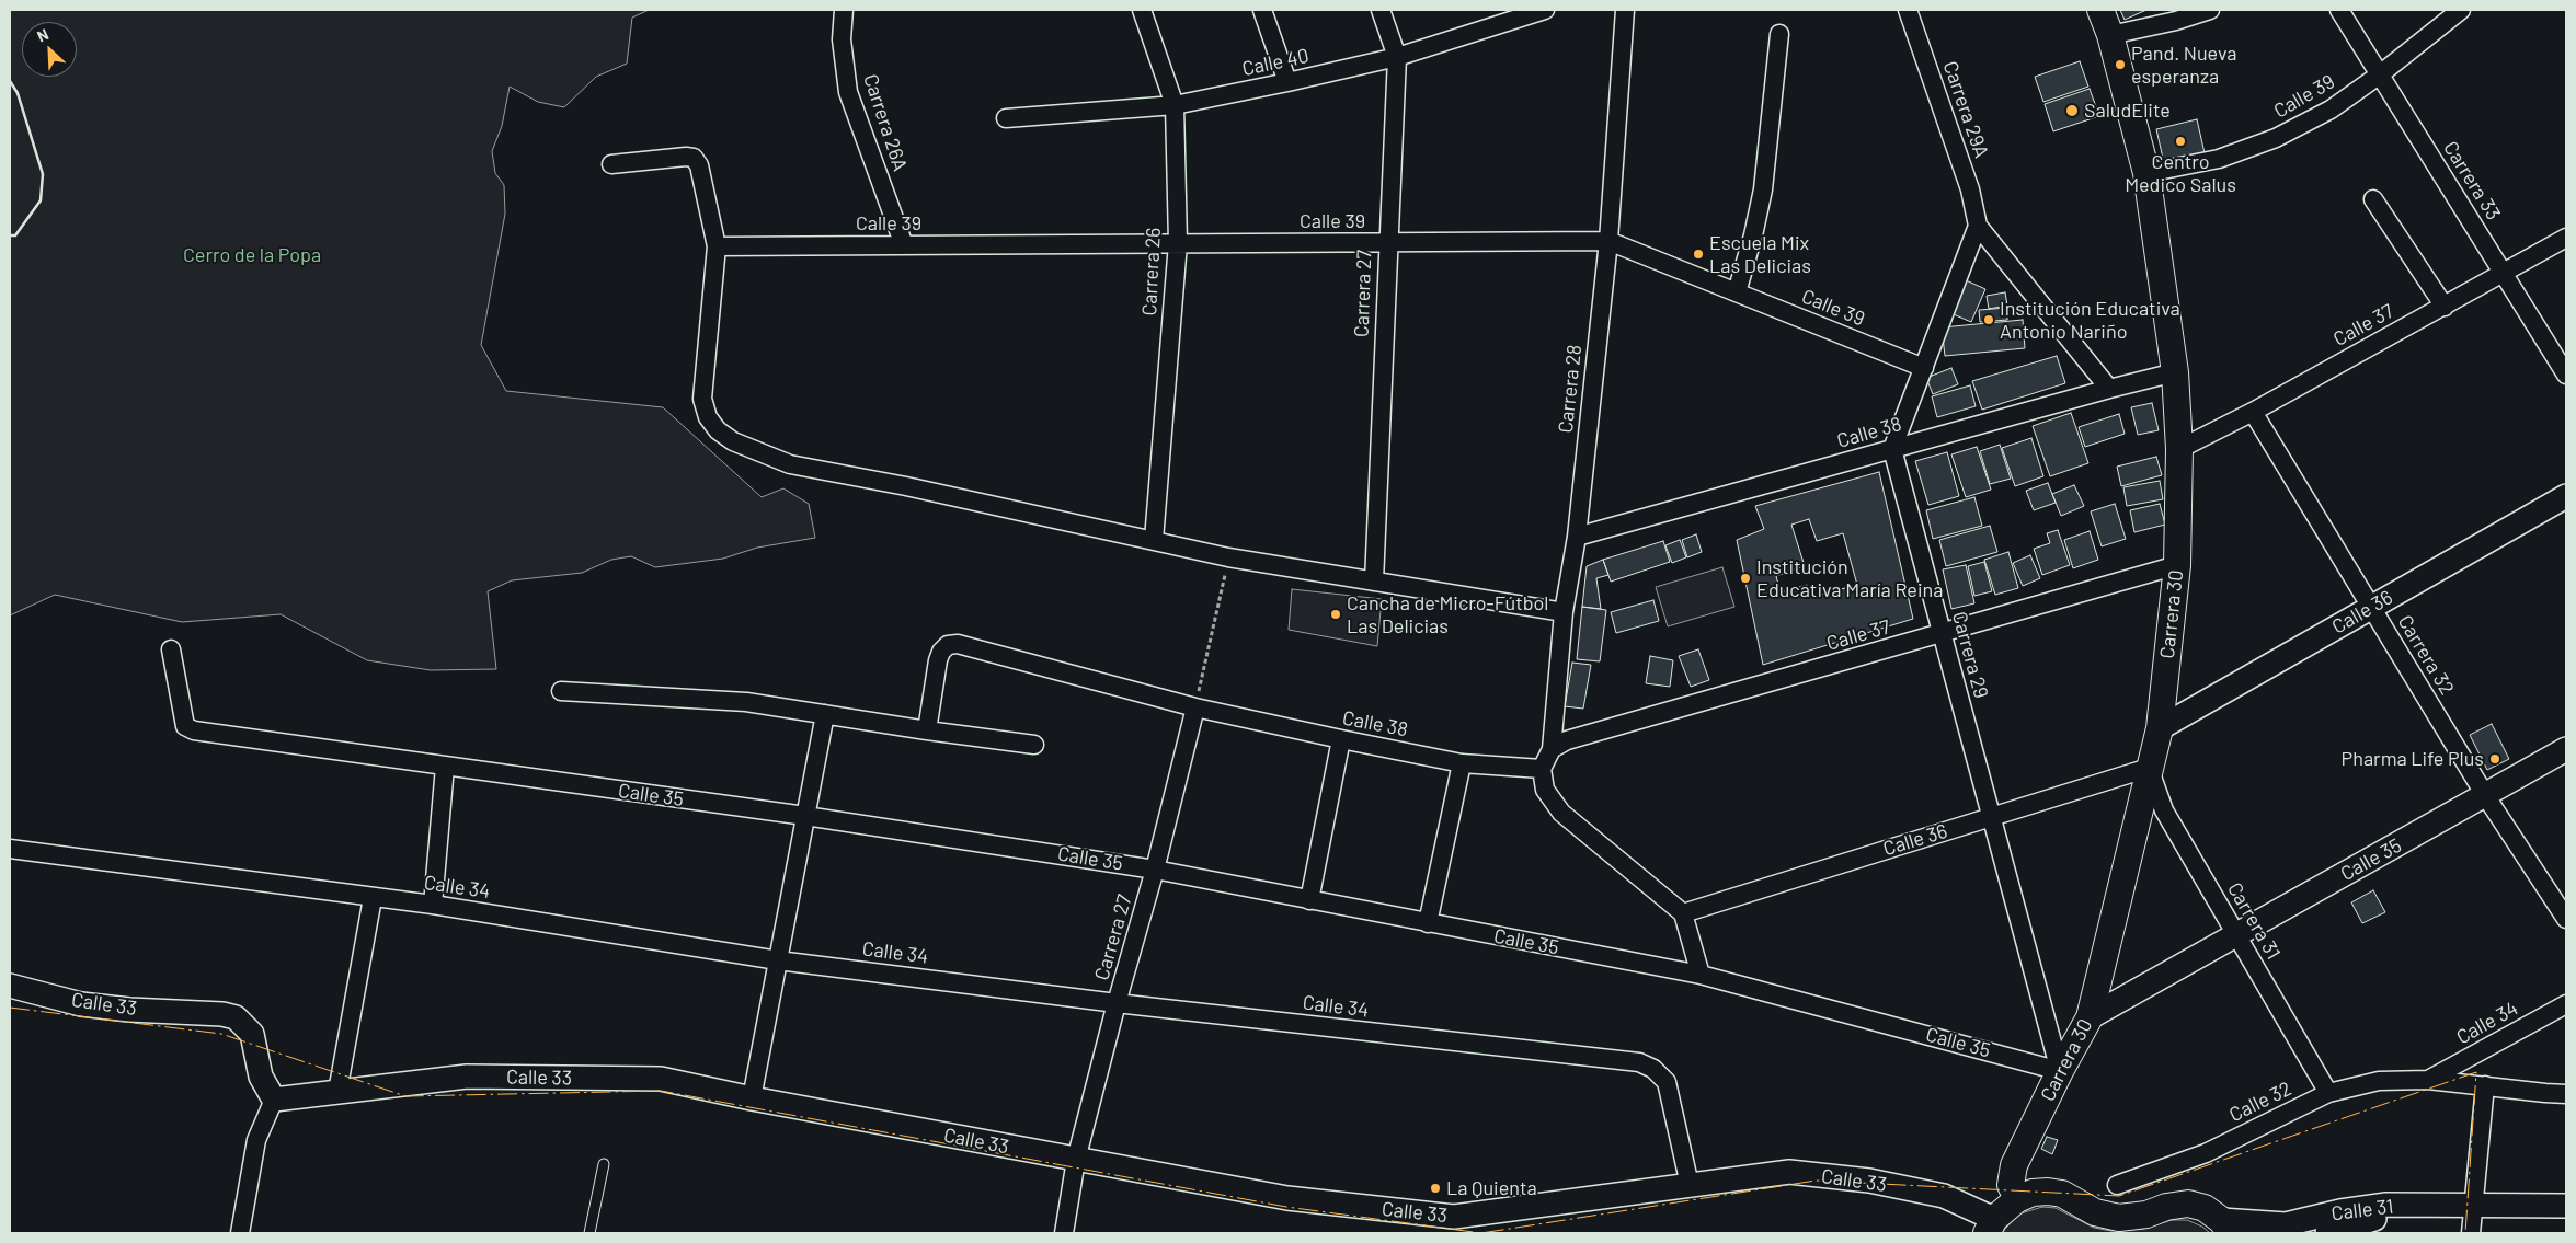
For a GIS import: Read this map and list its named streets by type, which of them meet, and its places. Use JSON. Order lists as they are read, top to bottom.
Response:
{
  "streets": {
    "main road": ["Carrera 30"],
    "street": [
      "Calle 40",
      "Calle 39",
      "Carrera 29A",
      "Carrera 26A",
      "Carrera 33",
      "Carrera 26",
      "Carrera 27",
      "Calle 37",
      "Carrera 28",
      "Calle 38",
      "Calle 36",
      "Carrera 29",
      "Carrera 32",
      "Calle 35",
      "Calle 34",
      "Carrera 31",
      "Calle 33",
      "Calle 32",
      "Calle 31"
    ]
  },
  "crossings": [
    ["Calle 40", "Carrera 26"],
    ["Calle 40", "Carrera 27"],
    ["Calle 39", "Carrera 26A"],
    ["Calle 39", "Carrera 33"],
    ["Calle 39", "Carrera 26"],
    ["Calle 39", "Carrera 27"],
    ["Calle 39", "Carrera 28"],
    ["Calle 39", "Carrera 30"],
    ["Carrera 33", "Calle 37"],
    ["Carrera 27", "Calle 38"],
    ["Carrera 27", "Calle 35"],
    ["Carrera 27", "Calle 34"],
    ["Carrera 27", "Calle 33"],
    ["Calle 37", "Carrera 28"],
    ["Calle 37", "Carrera 30"],
    ["Calle 37", "Carrera 29"],
    ["Calle 37", "Carrera 32"],
    ["Carrera 28", "Calle 38"],
    ["Calle 38", "Carrera 30"],
    ["Calle 38", "Carrera 29"],
    ["Calle 36", "Carrera 30"],
    ["Calle 36", "Carrera 29"],
    ["Calle 36", "Carrera 32"],
    ["Calle 36", "Carrera 31"],
    ["Carrera 30", "Carrera 29"],
    ["Carrera 30", "Calle 35"],
    ["Carrera 30", "Carrera 31"],
    ["Carrera 29", "Calle 35"],
    ["Carrera 32", "Calle 35"],
    ["Calle 35", "Carrera 31"],
    ["Calle 34", "Calle 33"],
    ["Calle 34", "Calle 32"],
    ["Carrera 31", "Calle 32"]
  ],
  "parks": ["Cerro de la Popa"],
  "places": [
    "Pand. Nueva esperanza",
    "SaludElite",
    "Centro Medico Salus",
    "Escuela Mix Las Delicias",
    "Institución Educativa Antonio Nariño",
    "Institución Educativa María Reina",
    "Cancha de Micro-Fútbol Las Delicias",
    "Pharma Life Plus",
    "La Quienta"
  ],
  "north": "top left"
}
